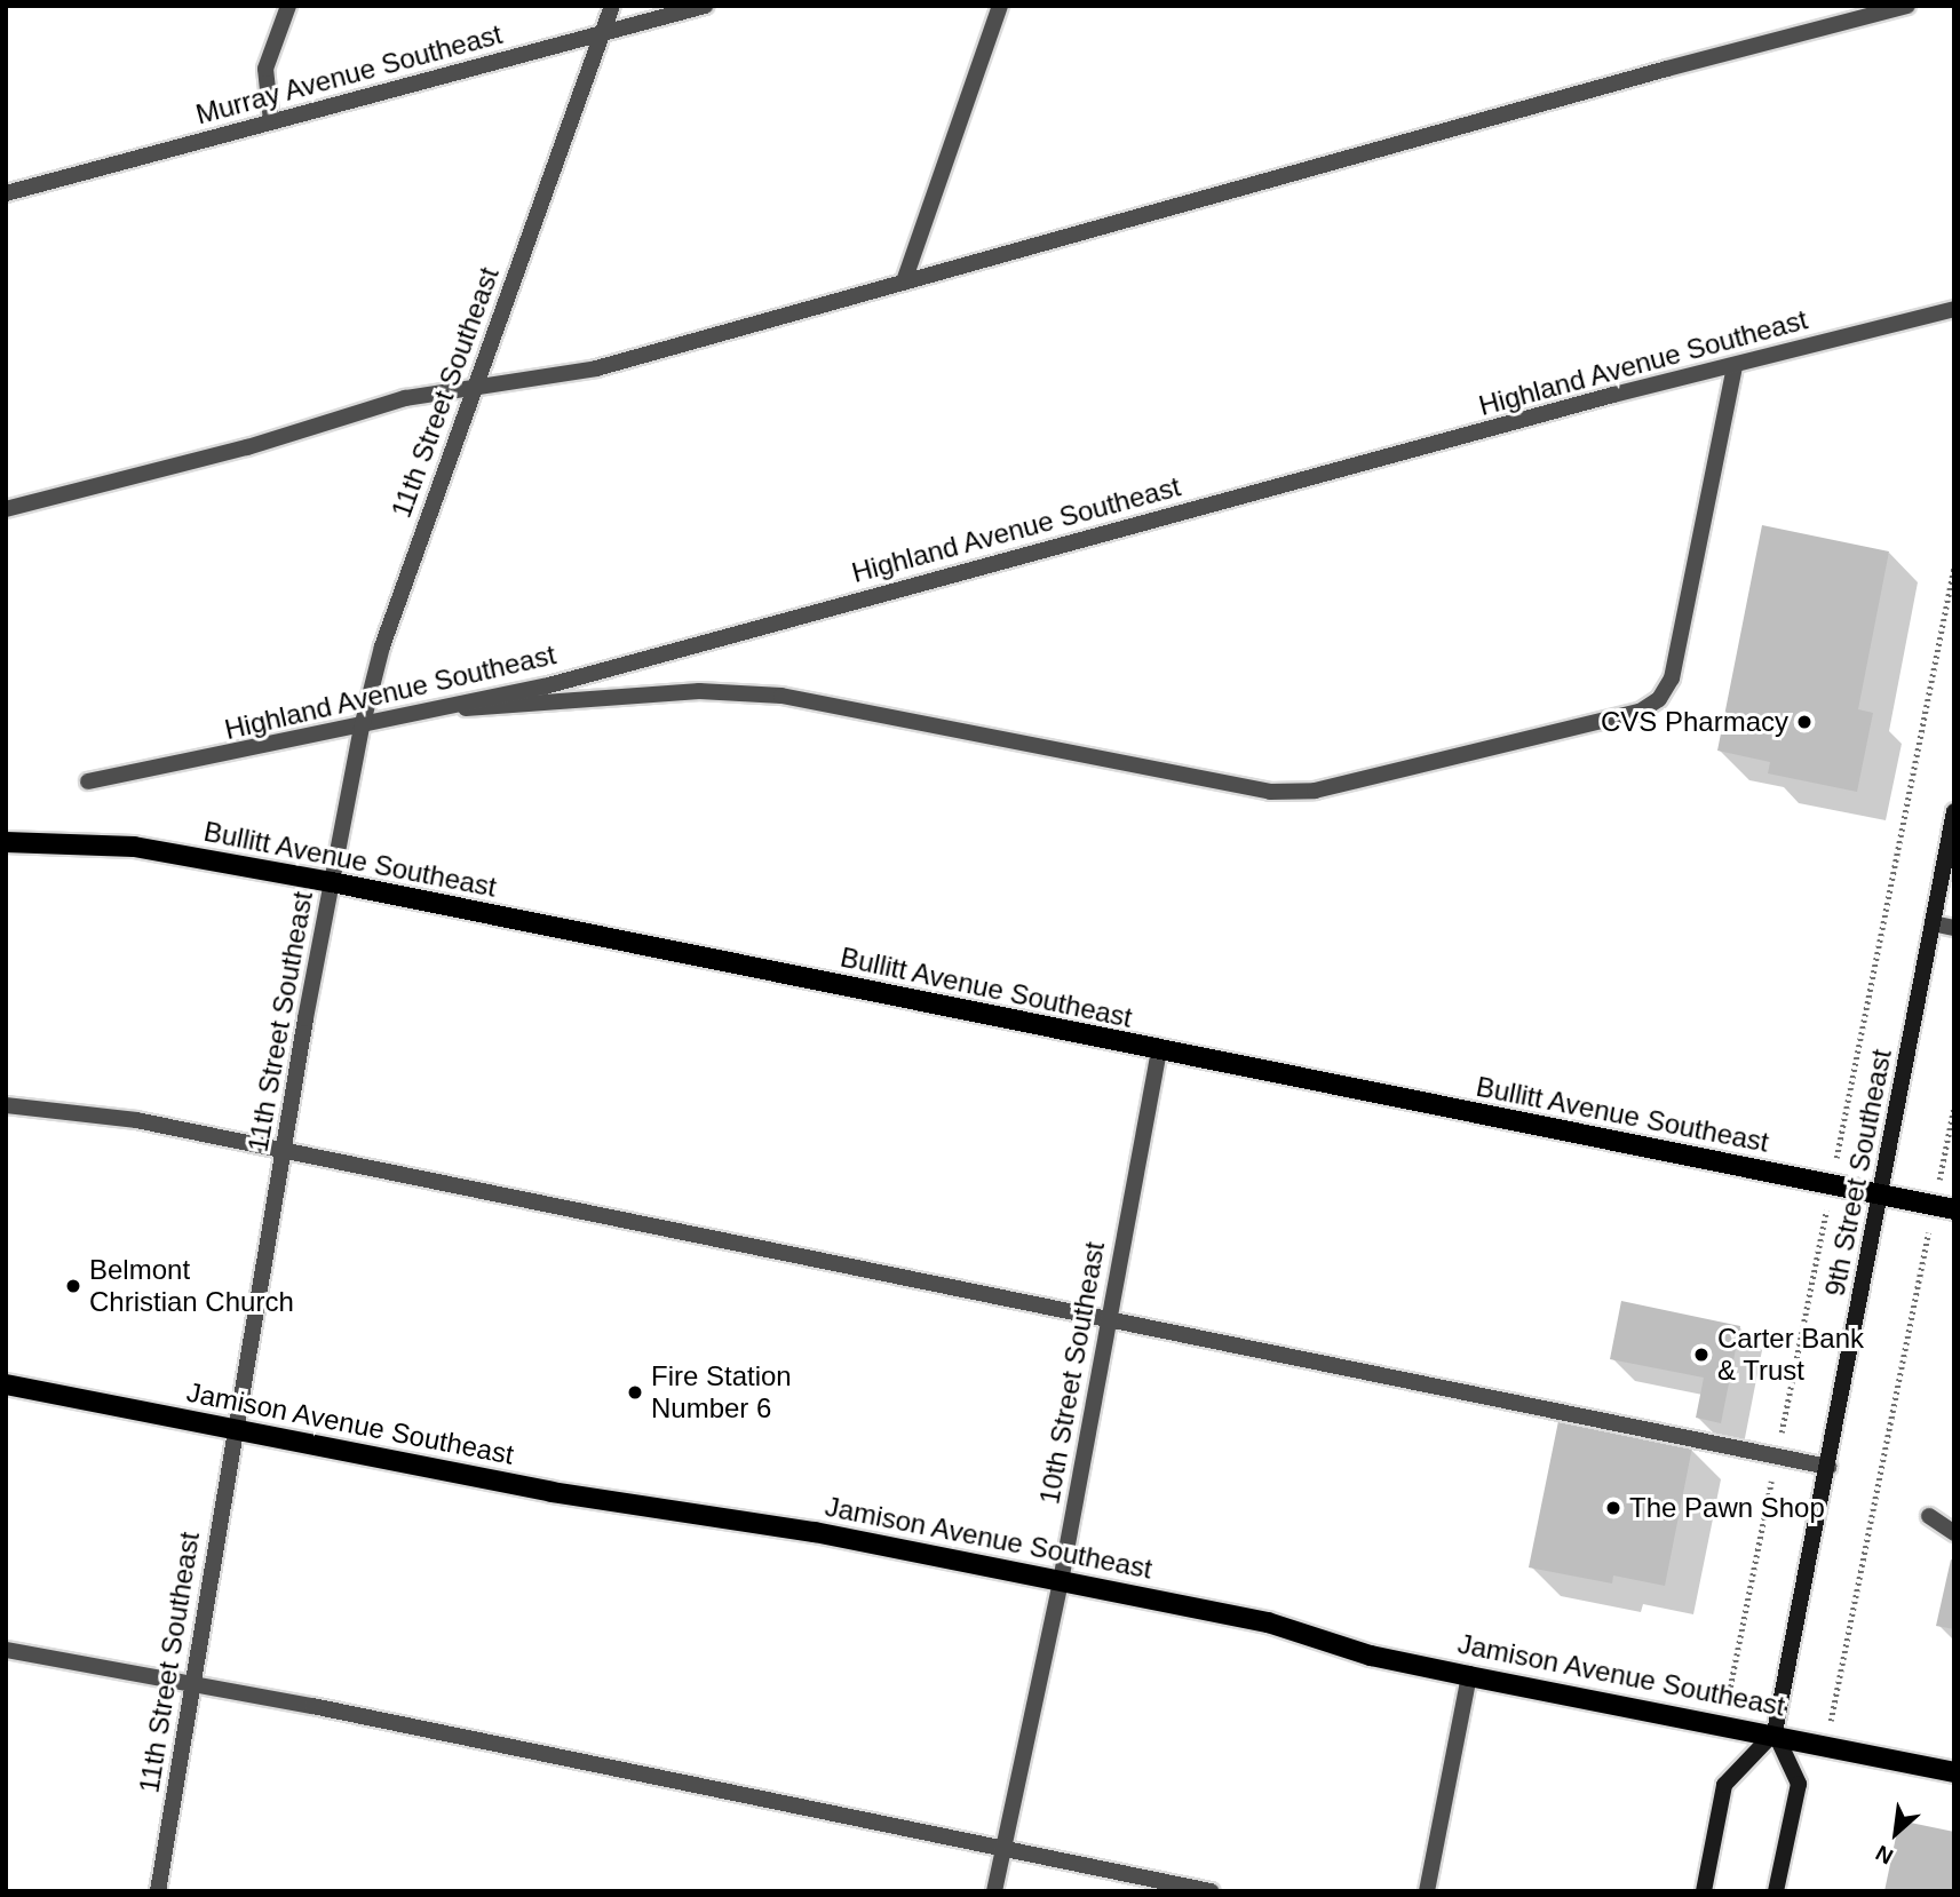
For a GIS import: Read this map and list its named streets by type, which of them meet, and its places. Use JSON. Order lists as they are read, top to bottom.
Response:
{
  "streets": {
    "main road": ["Bullitt Avenue Southeast", "Jamison Avenue Southeast"],
    "street": [
      "Murray Avenue Southeast",
      "Highland Avenue Southeast",
      "11th Street Southeast",
      "9th Street Southeast",
      "10th Street Southeast"
    ]
  },
  "crossings": [
    ["Murray Avenue Southeast", "11th Street Southeast"],
    ["Highland Avenue Southeast", "11th Street Southeast"],
    ["11th Street Southeast", "Bullitt Avenue Southeast"],
    ["11th Street Southeast", "Jamison Avenue Southeast"],
    ["Bullitt Avenue Southeast", "9th Street Southeast"],
    ["Bullitt Avenue Southeast", "10th Street Southeast"],
    ["9th Street Southeast", "Jamison Avenue Southeast"],
    ["10th Street Southeast", "Jamison Avenue Southeast"]
  ],
  "places": [
    "CVS Pharmacy",
    "Belmont Christian Church",
    "Carter Bank & Trust",
    "Fire Station Number 6",
    "The Pawn Shop"
  ],
  "north": "bottom left"
}
